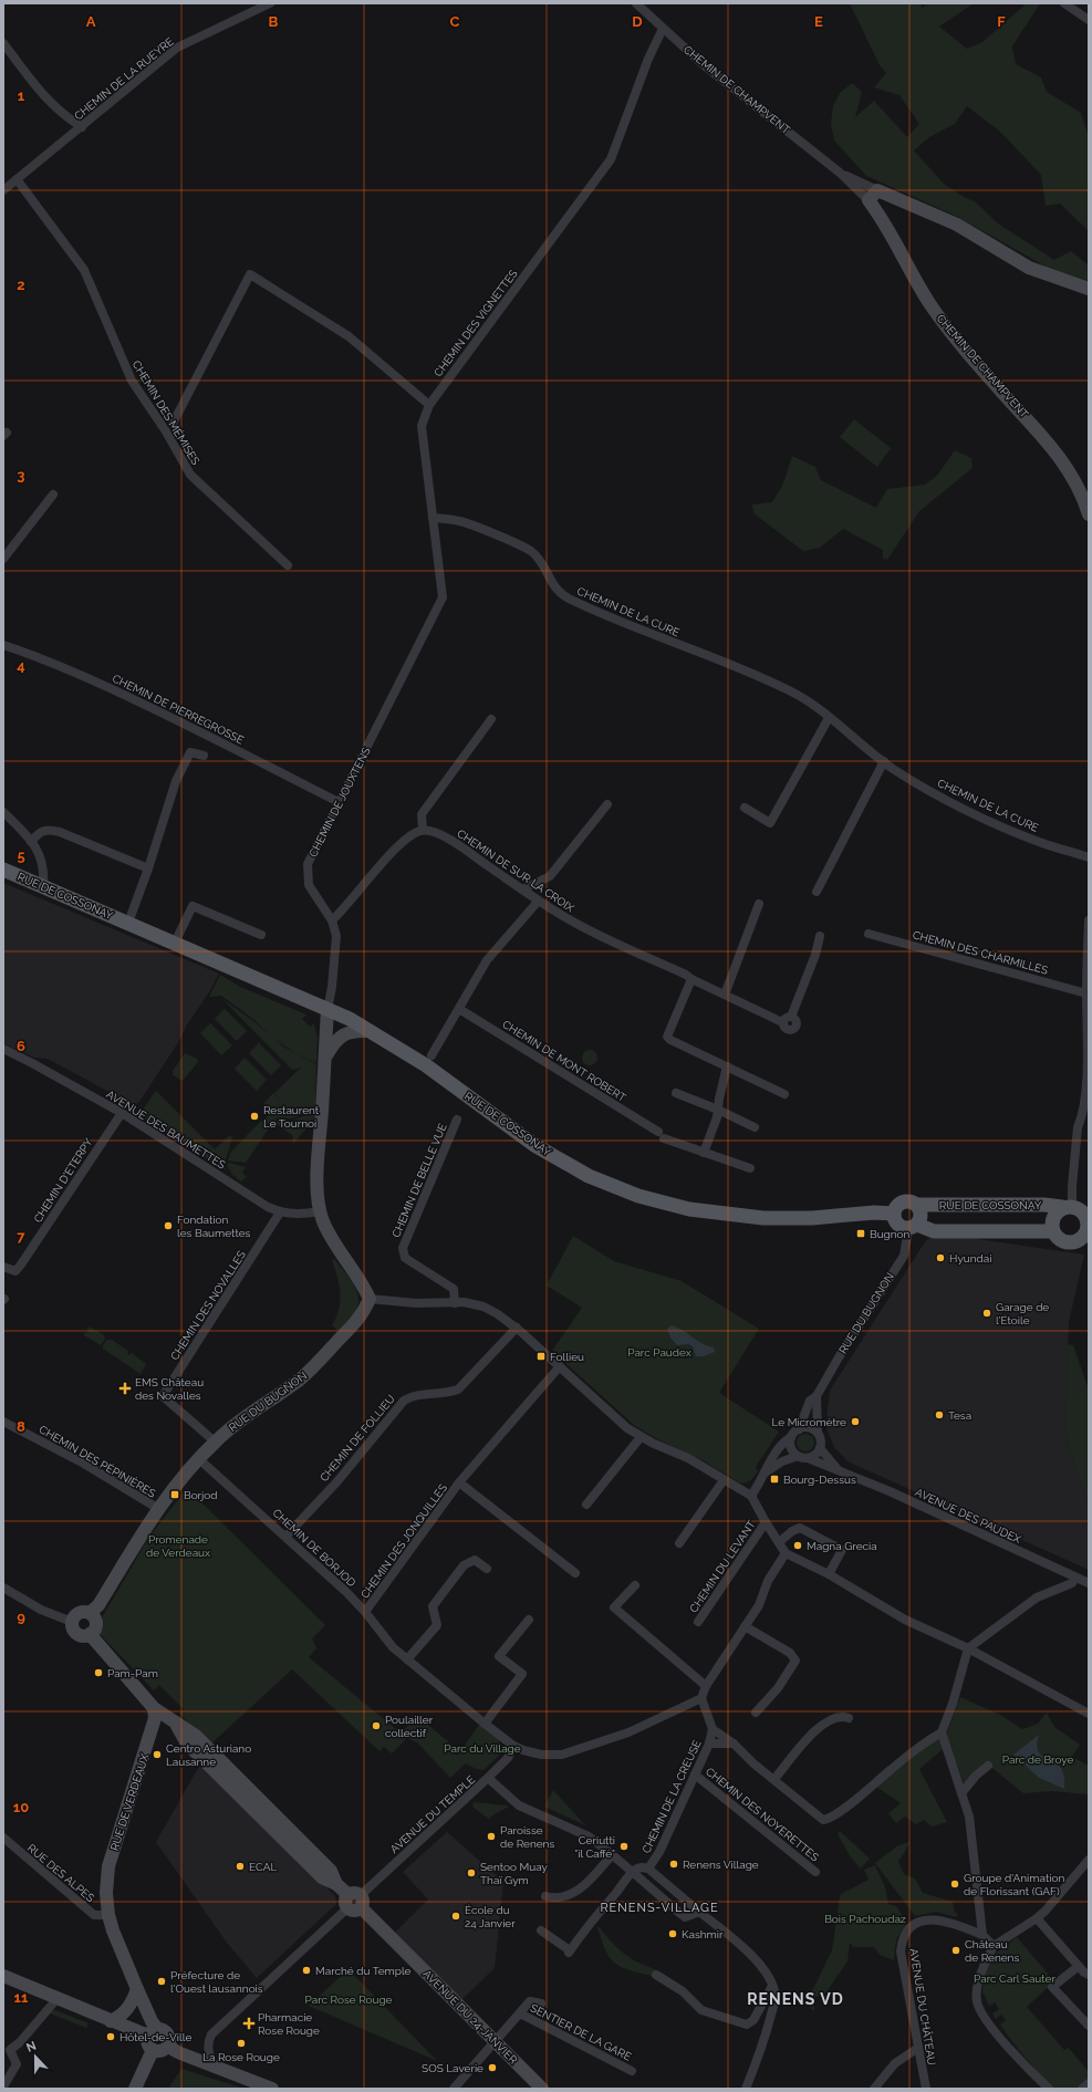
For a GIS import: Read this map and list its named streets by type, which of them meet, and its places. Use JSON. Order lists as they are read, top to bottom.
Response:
{
  "streets": {
    "main road": ["RUE DE COSSONAY"],
    "street": [
      "CHEMIN DE LA RUEYRE",
      "CHEMIN DE CHAMPVENT",
      "CHEMIN DES VIGNETTES",
      "CHEMIN DES MÉMISES",
      "CHEMIN DE LA CURE",
      "CHEMIN DE PIERREGROSSE",
      "CHEMIN DE JOUXTENS",
      "CHEMIN DE SUR LA CROIX",
      "CHEMIN DES CHARMILLES",
      "CHEMIN DE MONT ROBERT",
      "AVENUE DES BAUMETTES",
      "CHEMIN D'ETERPY",
      "CHEMIN DE BELLE VUE",
      "CHEMIN DES NOVALLES",
      "RUE DU BUGNON",
      "CHEMIN DE FOLLIEU",
      "CHEMIN DES PÉPINIÈRES",
      "AVENUE DES PAUDEX",
      "CHEMIN DES JONQUILLES",
      "CHEMIN DE BORJOD",
      "CHEMIN DU LEVANT",
      "CHEMIN DE LA CREUSE",
      "RUE DE VERDEAUX",
      "AVENUE DU TEMPLE",
      "CHEMIN DES NOYERETTES",
      "RUE DES ALPES",
      "AVENUE DU CHÂTEAU",
      "AVENUE DU 24-JANVIER",
      "SENTIER DE LA GARE"
    ]
  },
  "crossings": [
    ["CHEMIN DE LA RUEYRE", "CHEMIN DES MÉMISES"],
    ["CHEMIN DE CHAMPVENT", "CHEMIN DES VIGNETTES"],
    ["CHEMIN DES VIGNETTES", "CHEMIN DE LA CURE"],
    ["CHEMIN DES VIGNETTES", "CHEMIN DE JOUXTENS"],
    ["CHEMIN DE PIERREGROSSE", "CHEMIN DE JOUXTENS"],
    ["CHEMIN DE JOUXTENS", "RUE DE COSSONAY"],
    ["CHEMIN DE JOUXTENS", "AVENUE DES BAUMETTES"],
    ["CHEMIN DE JOUXTENS", "RUE DU BUGNON"],
    ["RUE DE COSSONAY", "RUE DU BUGNON"],
    ["AVENUE DES BAUMETTES", "CHEMIN D'ETERPY"],
    ["AVENUE DES BAUMETTES", "CHEMIN DES NOVALLES"],
    ["CHEMIN DES NOVALLES", "RUE DU BUGNON"],
    ["RUE DU BUGNON", "CHEMIN DES PÉPINIÈRES"],
    ["RUE DU BUGNON", "AVENUE DES PAUDEX"],
    ["RUE DU BUGNON", "CHEMIN DE BORJOD"],
    ["CHEMIN DE FOLLIEU", "CHEMIN DE BORJOD"],
    ["CHEMIN DES JONQUILLES", "CHEMIN DE BORJOD"],
    ["CHEMIN DE BORJOD", "AVENUE DU TEMPLE"],
    ["CHEMIN DE LA CREUSE", "CHEMIN DES NOYERETTES"],
    ["RUE DE VERDEAUX", "RUE DES ALPES"],
    ["RUE DE VERDEAUX", "AVENUE DU 24-JANVIER"],
    ["AVENUE DU TEMPLE", "AVENUE DU 24-JANVIER"],
    ["AVENUE DU 24-JANVIER", "SENTIER DE LA GARE"]
  ],
  "districts": ["RENENS-VILLAGE", "RENENS VD"],
  "parks": [
    "Parc Paudex",
    "Promenade de Verdeaux",
    "Parc du Village",
    "Parc de Broye",
    "Bois Pachoudaz",
    "Parc Carl Sauter",
    "Parc Rose Rouge"
  ],
  "places": {
    "other": [
      "Restaurent Le Tournoi",
      "Fondation les Baumettes",
      "Hyundai",
      "Garage de l'Étoile",
      "Tesa",
      "Le Micromètre",
      "Magna Grecia",
      "Pam-Pam",
      "Poulailler collectif",
      "Centro Asturiano Lausanne",
      "Paroisse de Renens",
      "Ceriutti \"il Caffè\"",
      "Renens Village",
      "ECAL",
      "Sentoo Muay Thaï Gym",
      "Groupe d'Animation de Florissant (GAF)",
      "École du 24 Janvier",
      "Kashmir",
      "Château de Renens",
      "Marché du Temple",
      "Préfecture de l'Ouest lausannois",
      "Hôtel-de-Ville",
      "La Rose Rouge",
      "SOS Laverie"
    ],
    "transit": [
      "Bugnon",
      "Follieu",
      "Bourg-Dessus",
      "Borjod"
    ],
    "health": ["EMS Château des Novalles", "Pharmacie Rose Rouge"]
  },
  "north": "top",
  "grid": {
    "columns": [
      "A",
      "B",
      "C",
      "D",
      "E",
      "F"
    ],
    "rows": [
      "1",
      "2",
      "3",
      "4",
      "5",
      "6",
      "7",
      "8",
      "9",
      "10",
      "11"
    ]
  }
}
